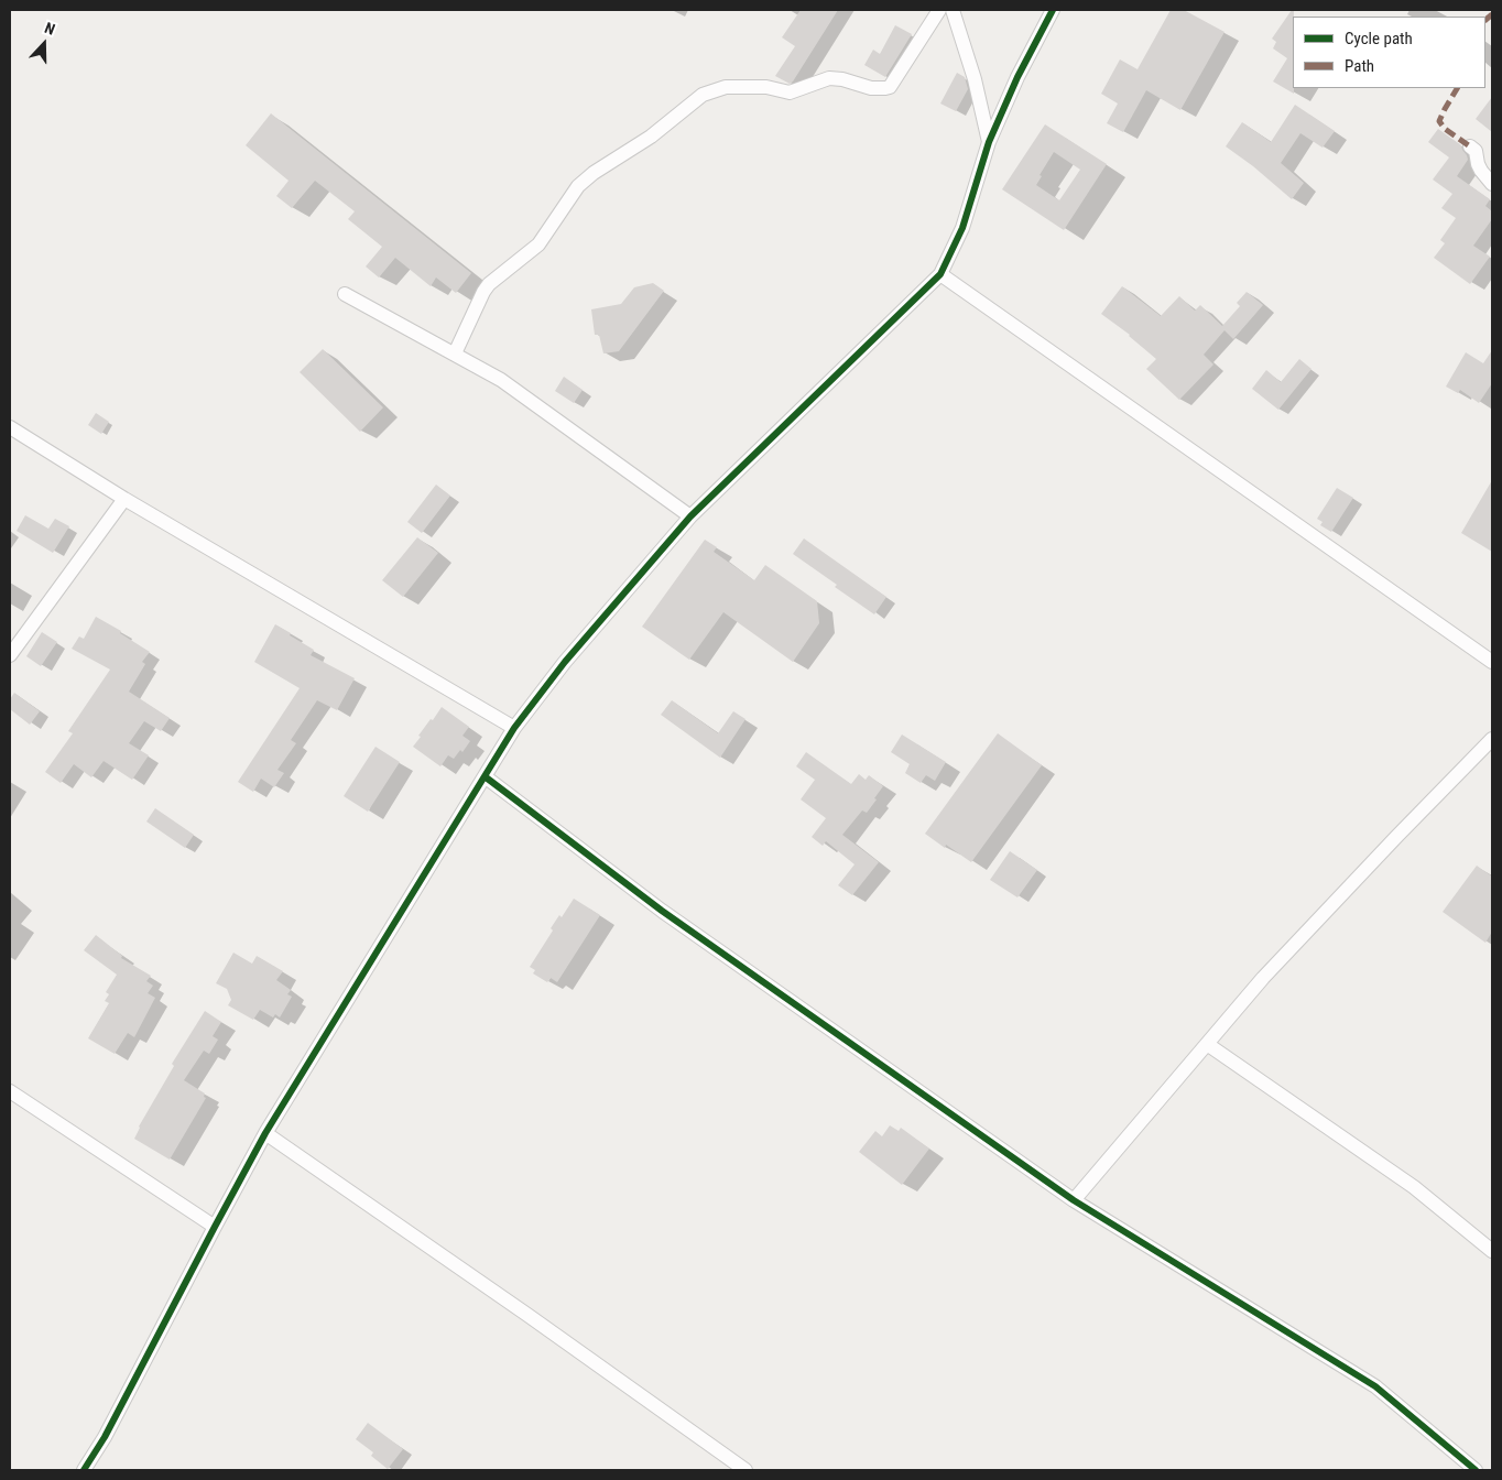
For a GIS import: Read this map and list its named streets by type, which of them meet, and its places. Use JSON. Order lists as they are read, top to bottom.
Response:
{
  "legend": ["Cycle path", "Path"],
  "north": "top"
}
